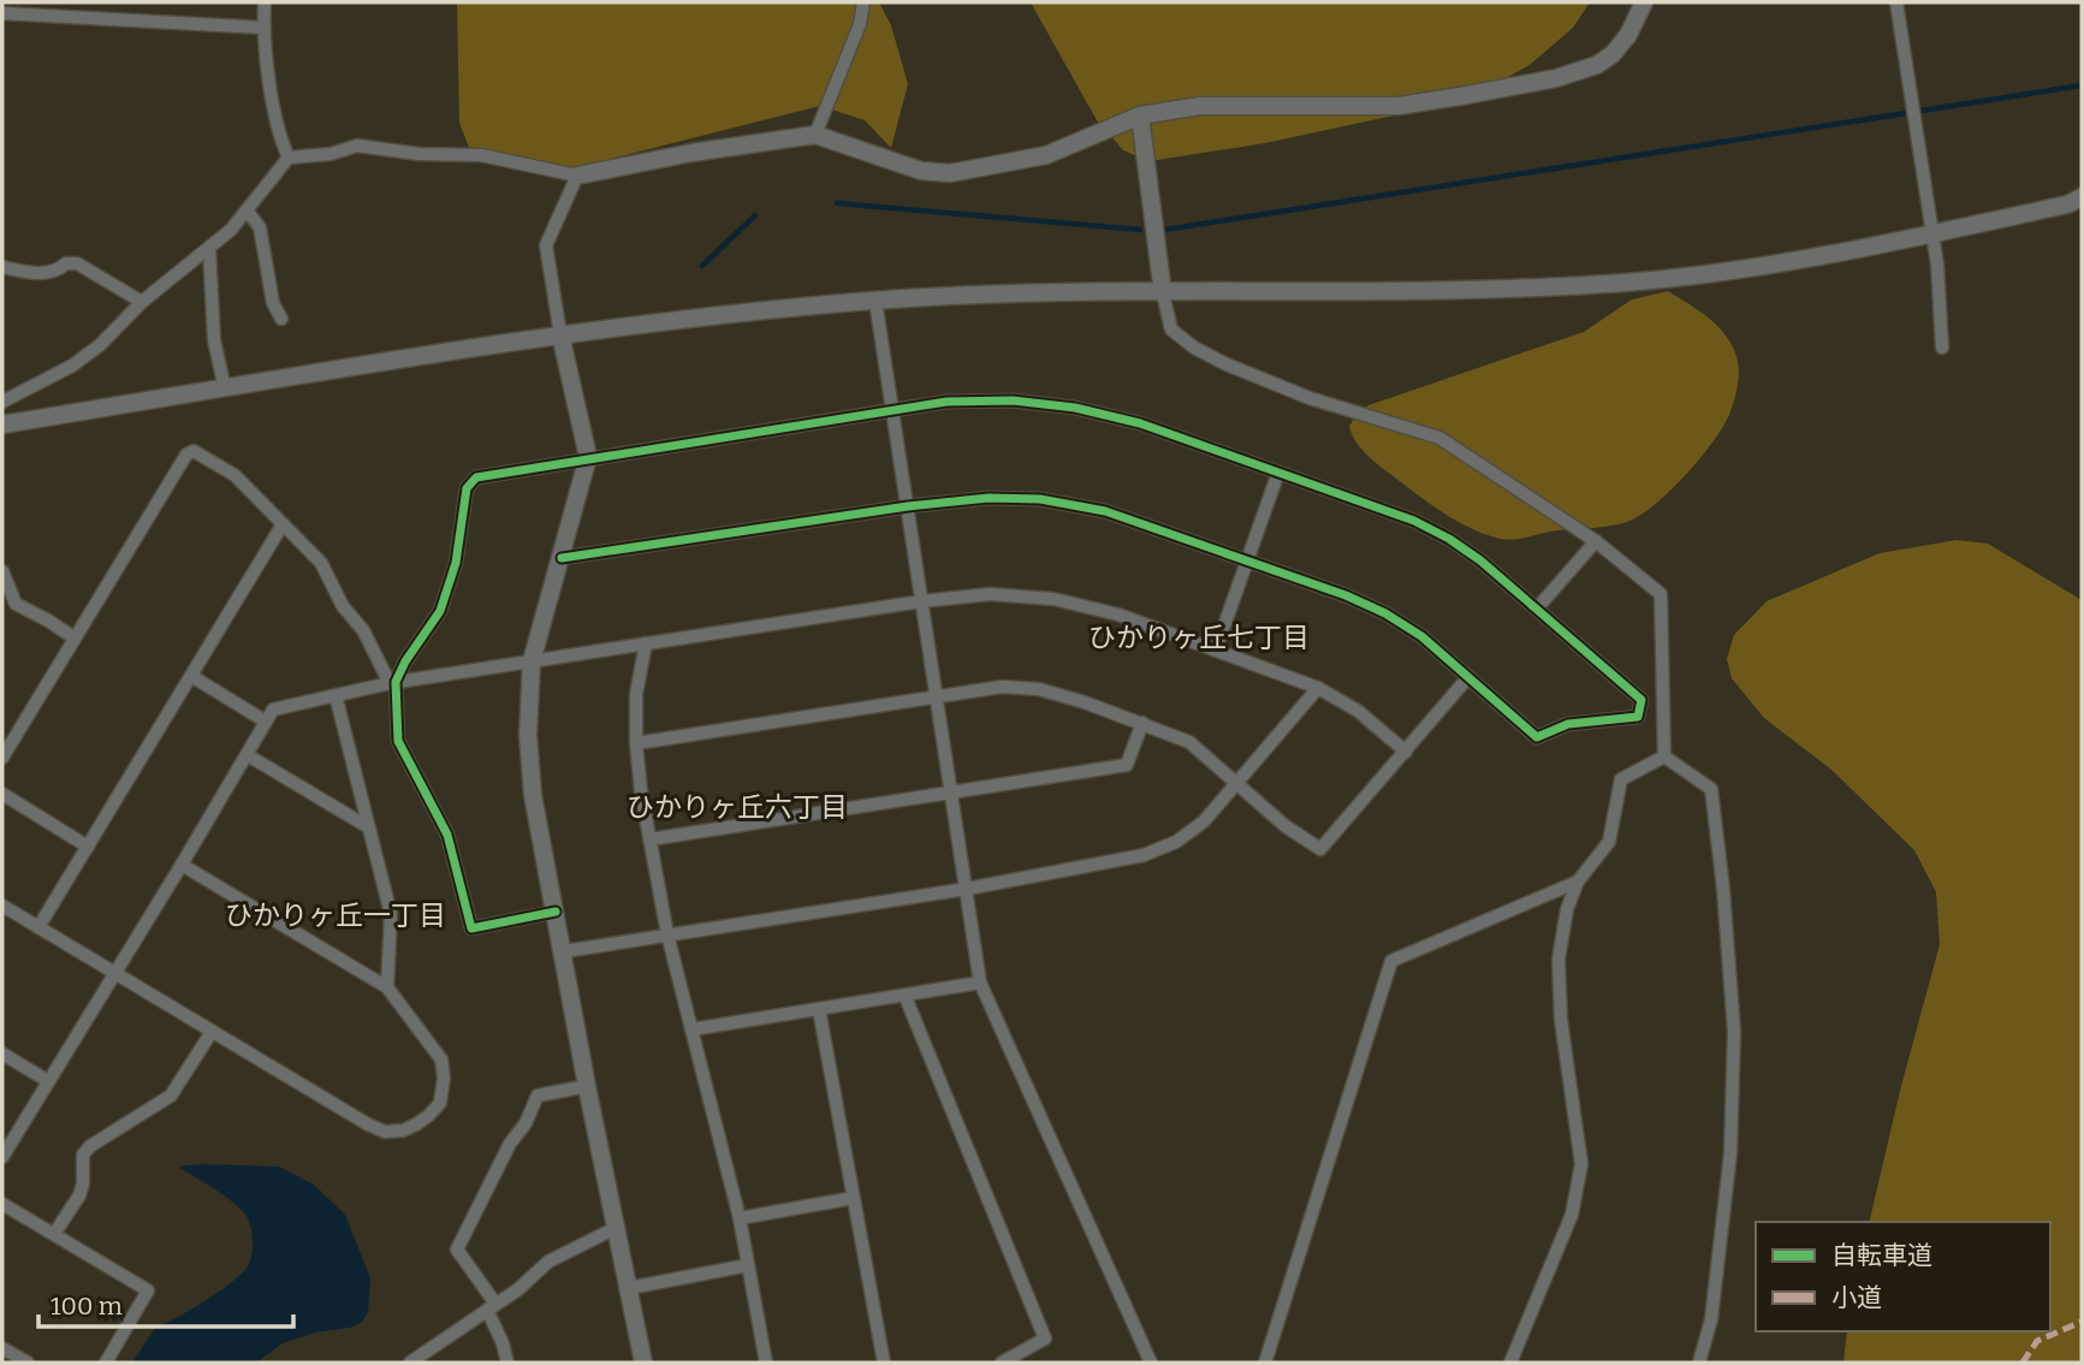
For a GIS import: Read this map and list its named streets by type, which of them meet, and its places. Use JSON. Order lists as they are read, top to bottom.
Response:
{
  "districts": ["ひかりヶ丘七丁目", "ひかりヶ丘六丁目", "ひかりヶ丘一丁目"],
  "legend": ["自転車道", "小道"],
  "scale_bar": "100 m"
}
